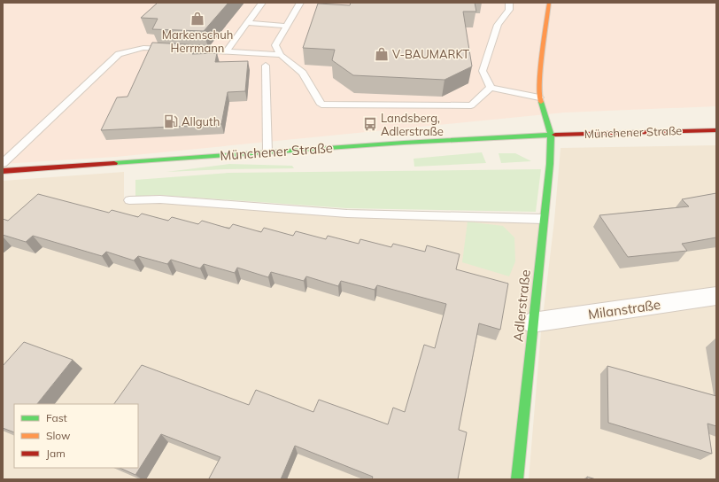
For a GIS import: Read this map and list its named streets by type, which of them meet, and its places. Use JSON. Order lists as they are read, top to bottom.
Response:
{
  "streets": {
    "main road": ["Münchener Straße", "Adlerstraße"],
    "street": ["Milanstraße"]
  },
  "crossings": [
    ["Münchener Straße", "Adlerstraße"],
    ["Adlerstraße", "Milanstraße"]
  ],
  "places": {
    "shop": ["Markenschuh Herrmann", "V-BAUMARKT"],
    "fuel station": ["Allguth"],
    "bus stop": ["Landsberg, Adlerstraße"]
  },
  "legend": ["Fast", "Slow", "Jam"]
}
